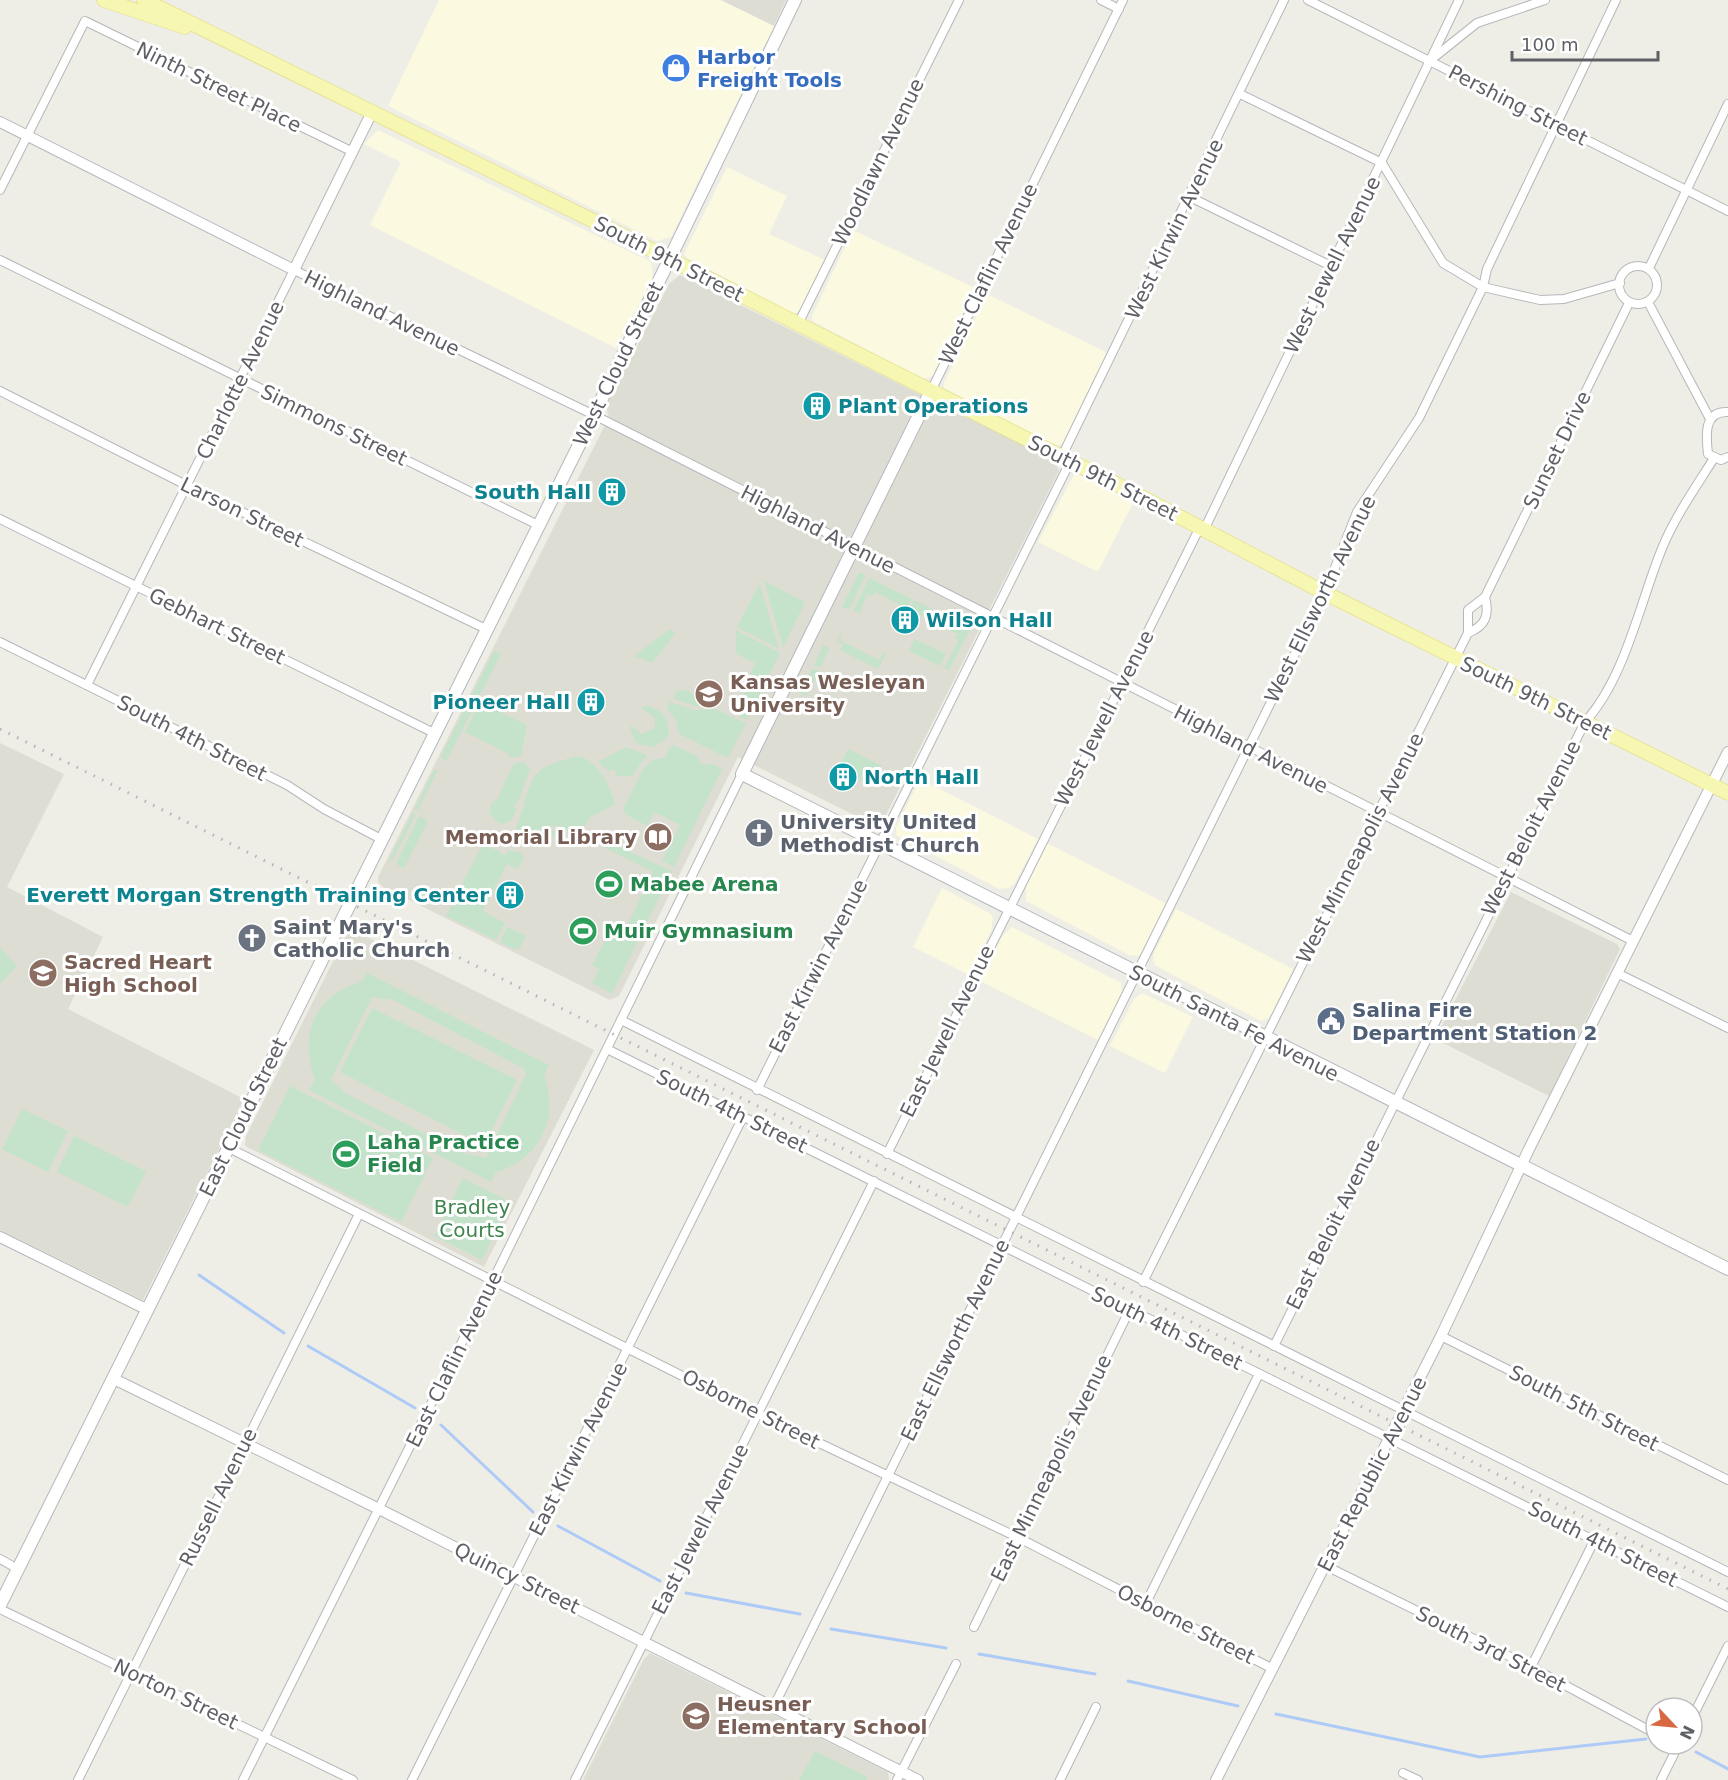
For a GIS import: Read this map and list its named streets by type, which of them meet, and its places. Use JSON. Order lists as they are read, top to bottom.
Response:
{
  "streets": {
    "main road": [
      "South 9th Street",
      "West Claflin Avenue",
      "West Cloud Street",
      "South Santa Fe Avenue",
      "East Cloud Street"
    ],
    "street": [
      "Ninth Street Place",
      "Pershing Street",
      "Woodlawn Avenue",
      "West Kirwin Avenue",
      "West Jewell Avenue",
      "Highland Avenue",
      "Charlotte Avenue",
      "Simmons Street",
      "Sunset Drive",
      "Larson Street",
      "West Ellsworth Avenue",
      "Gebhart Street",
      "South 4th Street",
      "West Beloit Avenue",
      "West Minneapolis Avenue",
      "East Kirwin Avenue",
      "East Jewell Avenue",
      "East Beloit Avenue",
      "East Ellsworth Avenue",
      "East Claflin Avenue",
      "South 5th Street",
      "Osborne Street",
      "East Minneapolis Avenue",
      "East Republic Avenue",
      "Russell Avenue",
      "Quincy Street",
      "South 3rd Street",
      "Norton Street"
    ]
  },
  "crossings": [
    ["Ninth Street Place", "Highland Avenue"],
    ["Ninth Street Place", "Charlotte Avenue"],
    ["Pershing Street", "West Jewell Avenue"],
    ["Pershing Street", "West Ellsworth Avenue"],
    ["Woodlawn Avenue", "South 9th Street"],
    ["West Kirwin Avenue", "South 9th Street"],
    ["West Kirwin Avenue", "Highland Avenue"],
    ["West Kirwin Avenue", "East Kirwin Avenue"],
    ["West Kirwin Avenue", "South Santa Fe Avenue"],
    ["South 9th Street", "West Jewell Avenue"],
    ["South 9th Street", "West Claflin Avenue"],
    ["South 9th Street", "West Cloud Street"],
    ["South 9th Street", "Charlotte Avenue"],
    ["South 9th Street", "Sunset Drive"],
    ["South 9th Street", "West Ellsworth Avenue"],
    ["South 9th Street", "West Beloit Avenue"],
    ["South 9th Street", "West Minneapolis Avenue"],
    ["South 9th Street", "East Republic Avenue"],
    ["West Jewell Avenue", "Highland Avenue"],
    ["West Jewell Avenue", "South Santa Fe Avenue"],
    ["West Jewell Avenue", "East Jewell Avenue"],
    ["West Claflin Avenue", "Highland Avenue"],
    ["West Claflin Avenue", "South Santa Fe Avenue"],
    ["West Claflin Avenue", "East Claflin Avenue"],
    ["Highland Avenue", "West Cloud Street"],
    ["Highland Avenue", "Charlotte Avenue"],
    ["Highland Avenue", "West Ellsworth Avenue"],
    ["Highland Avenue", "West Beloit Avenue"],
    ["Highland Avenue", "West Minneapolis Avenue"],
    ["Highland Avenue", "East Republic Avenue"],
    ["West Cloud Street", "Simmons Street"],
    ["West Cloud Street", "Larson Street"],
    ["West Cloud Street", "East Cloud Street"],
    ["Charlotte Avenue", "Simmons Street"],
    ["Charlotte Avenue", "Larson Street"],
    ["Charlotte Avenue", "Gebhart Street"],
    ["Charlotte Avenue", "South 4th Street"],
    ["Sunset Drive", "West Minneapolis Avenue"],
    ["Larson Street", "East Cloud Street"],
    ["West Ellsworth Avenue", "South Santa Fe Avenue"],
    ["West Ellsworth Avenue", "East Ellsworth Avenue"],
    ["Gebhart Street", "East Cloud Street"],
    ["South 4th Street", "East Kirwin Avenue"],
    ["South 4th Street", "East Jewell Avenue"],
    ["South 4th Street", "East Cloud Street"],
    ["South 4th Street", "East Beloit Avenue"],
    ["South 4th Street", "East Ellsworth Avenue"],
    ["South 4th Street", "East Claflin Avenue"],
    ["South 4th Street", "East Minneapolis Avenue"],
    ["South 4th Street", "East Republic Avenue"],
    ["West Beloit Avenue", "South Santa Fe Avenue"],
    ["West Beloit Avenue", "East Beloit Avenue"],
    ["West Minneapolis Avenue", "South Santa Fe Avenue"],
    ["East Kirwin Avenue", "South Santa Fe Avenue"],
    ["East Kirwin Avenue", "Osborne Street"],
    ["East Kirwin Avenue", "Quincy Street"],
    ["South Santa Fe Avenue", "East Jewell Avenue"],
    ["South Santa Fe Avenue", "East Beloit Avenue"],
    ["South Santa Fe Avenue", "East Ellsworth Avenue"],
    ["South Santa Fe Avenue", "East Claflin Avenue"],
    ["South Santa Fe Avenue", "East Republic Avenue"],
    ["East Jewell Avenue", "Osborne Street"],
    ["East Jewell Avenue", "Quincy Street"],
    ["East Cloud Street", "Osborne Street"],
    ["East Cloud Street", "Quincy Street"],
    ["East Cloud Street", "Norton Street"],
    ["East Ellsworth Avenue", "Osborne Street"],
    ["East Ellsworth Avenue", "Quincy Street"],
    ["East Claflin Avenue", "Osborne Street"],
    ["East Claflin Avenue", "Quincy Street"],
    ["East Claflin Avenue", "Norton Street"],
    ["South 5th Street", "East Republic Avenue"],
    ["Osborne Street", "East Minneapolis Avenue"],
    ["Osborne Street", "East Republic Avenue"],
    ["Osborne Street", "Russell Avenue"],
    ["East Republic Avenue", "South 3rd Street"],
    ["Russell Avenue", "Quincy Street"],
    ["Russell Avenue", "Norton Street"]
  ],
  "parks": ["Bradley Courts"],
  "places": {
    "shop": ["Harbor Freight Tools"],
    "building": [
      "Plant Operations",
      "South Hall",
      "Wilson Hall",
      "Pioneer Hall",
      "North Hall",
      "Everett Morgan Strength Training Center"
    ],
    "school or university": ["Kansas Wesleyan University", "Sacred Heart High School", "Heusner Elementary School"],
    "church": ["University United Methodist Church", "Saint Mary's Catholic Church"],
    "library": ["Memorial Library"],
    "sports": ["Mabee Arena", "Muir Gymnasium", "Laha Practice Field"],
    "public building": ["Salina Fire Department Station 2"]
  },
  "scale_bar": "100 m",
  "north": "bottom right"
}
